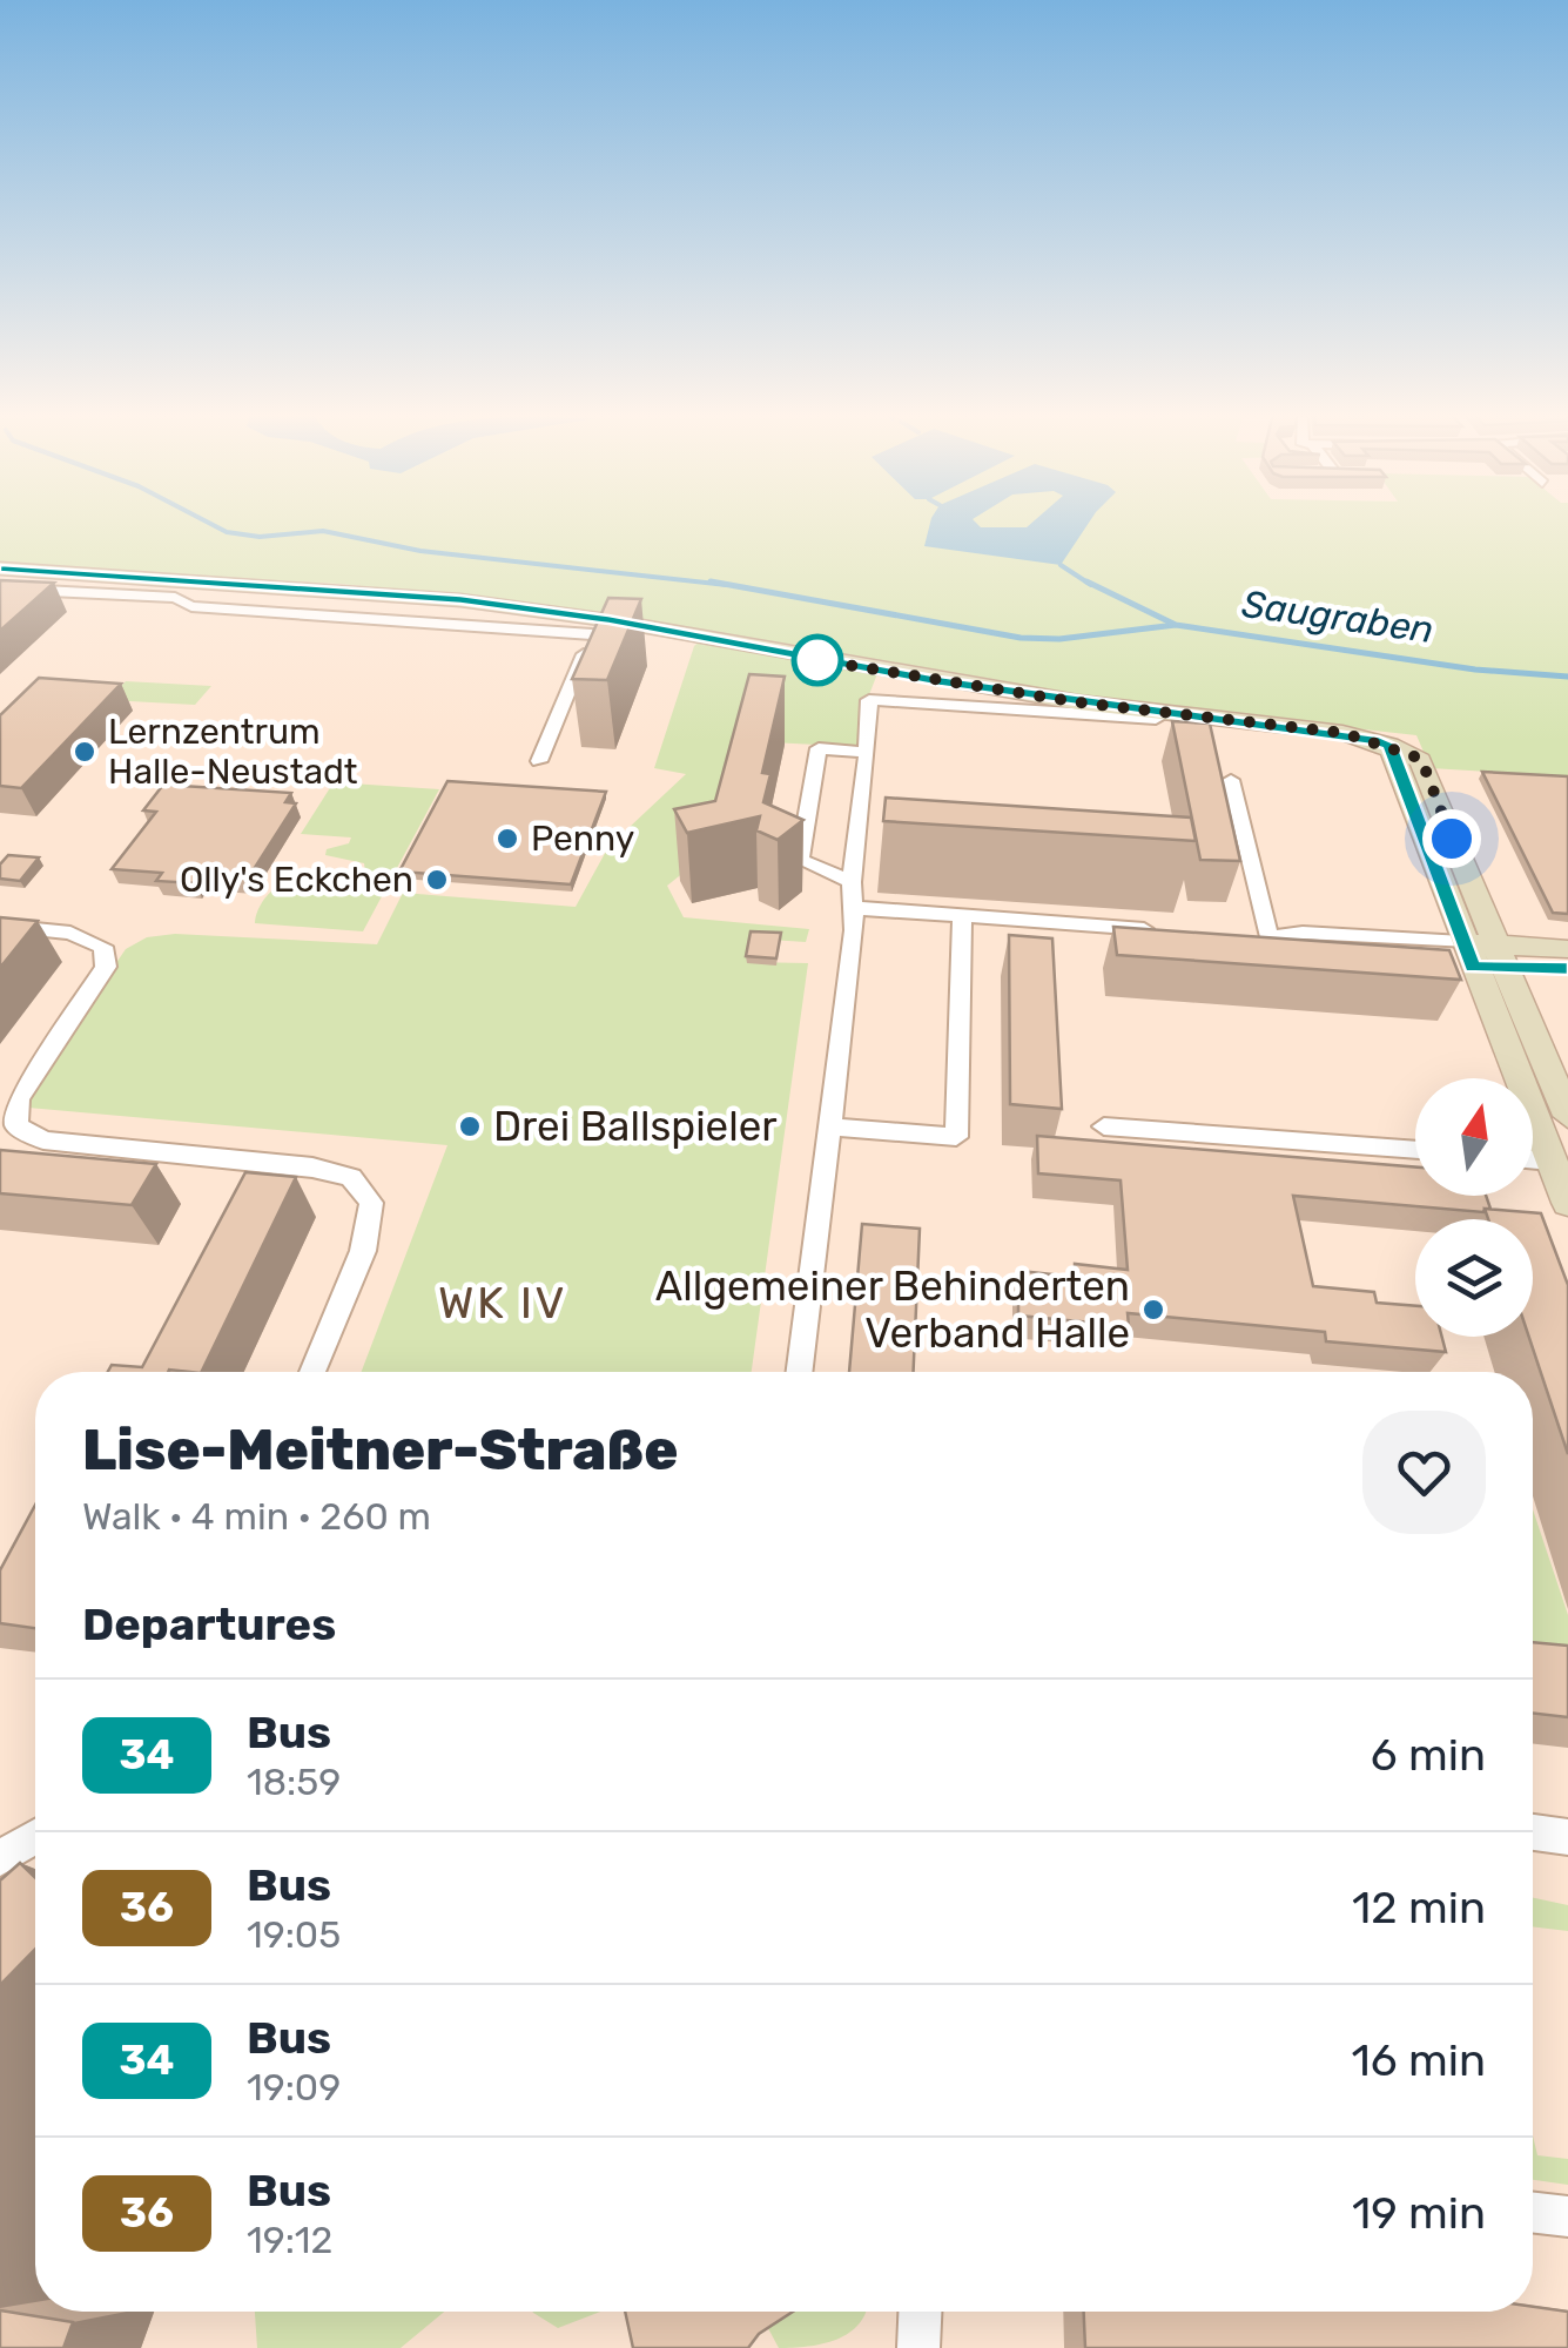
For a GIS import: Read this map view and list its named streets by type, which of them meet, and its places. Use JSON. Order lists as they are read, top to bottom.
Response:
{
  "districts": ["WK IV"],
  "water": ["Saugraben"],
  "places": [
    "Lernzentrum Halle-Neustadt",
    "Penny",
    "Olly's Eckchen",
    "Drei Ballspieler",
    "Allgemeiner Behinderten Verband Halle"
  ],
  "lines": ["bus line 34"],
  "north": "top",
  "page": {
    "heading": [
      ["Lise-Meitner-Straße", "Walk · 4 min · 260 m"],
      "Departures"
    ],
    "list": [
      {
        "mark": "34",
        "name": "Bus",
        "note": "18:59",
        "value": "6 min"
      },
      {
        "mark": "36",
        "name": "Bus",
        "note": "19:05",
        "value": "12 min"
      },
      {
        "mark": "34",
        "name": "Bus",
        "note": "19:09",
        "value": "16 min"
      },
      {
        "mark": "36",
        "name": "Bus",
        "note": "19:12",
        "value": "19 min"
      }
    ]
  }
}
